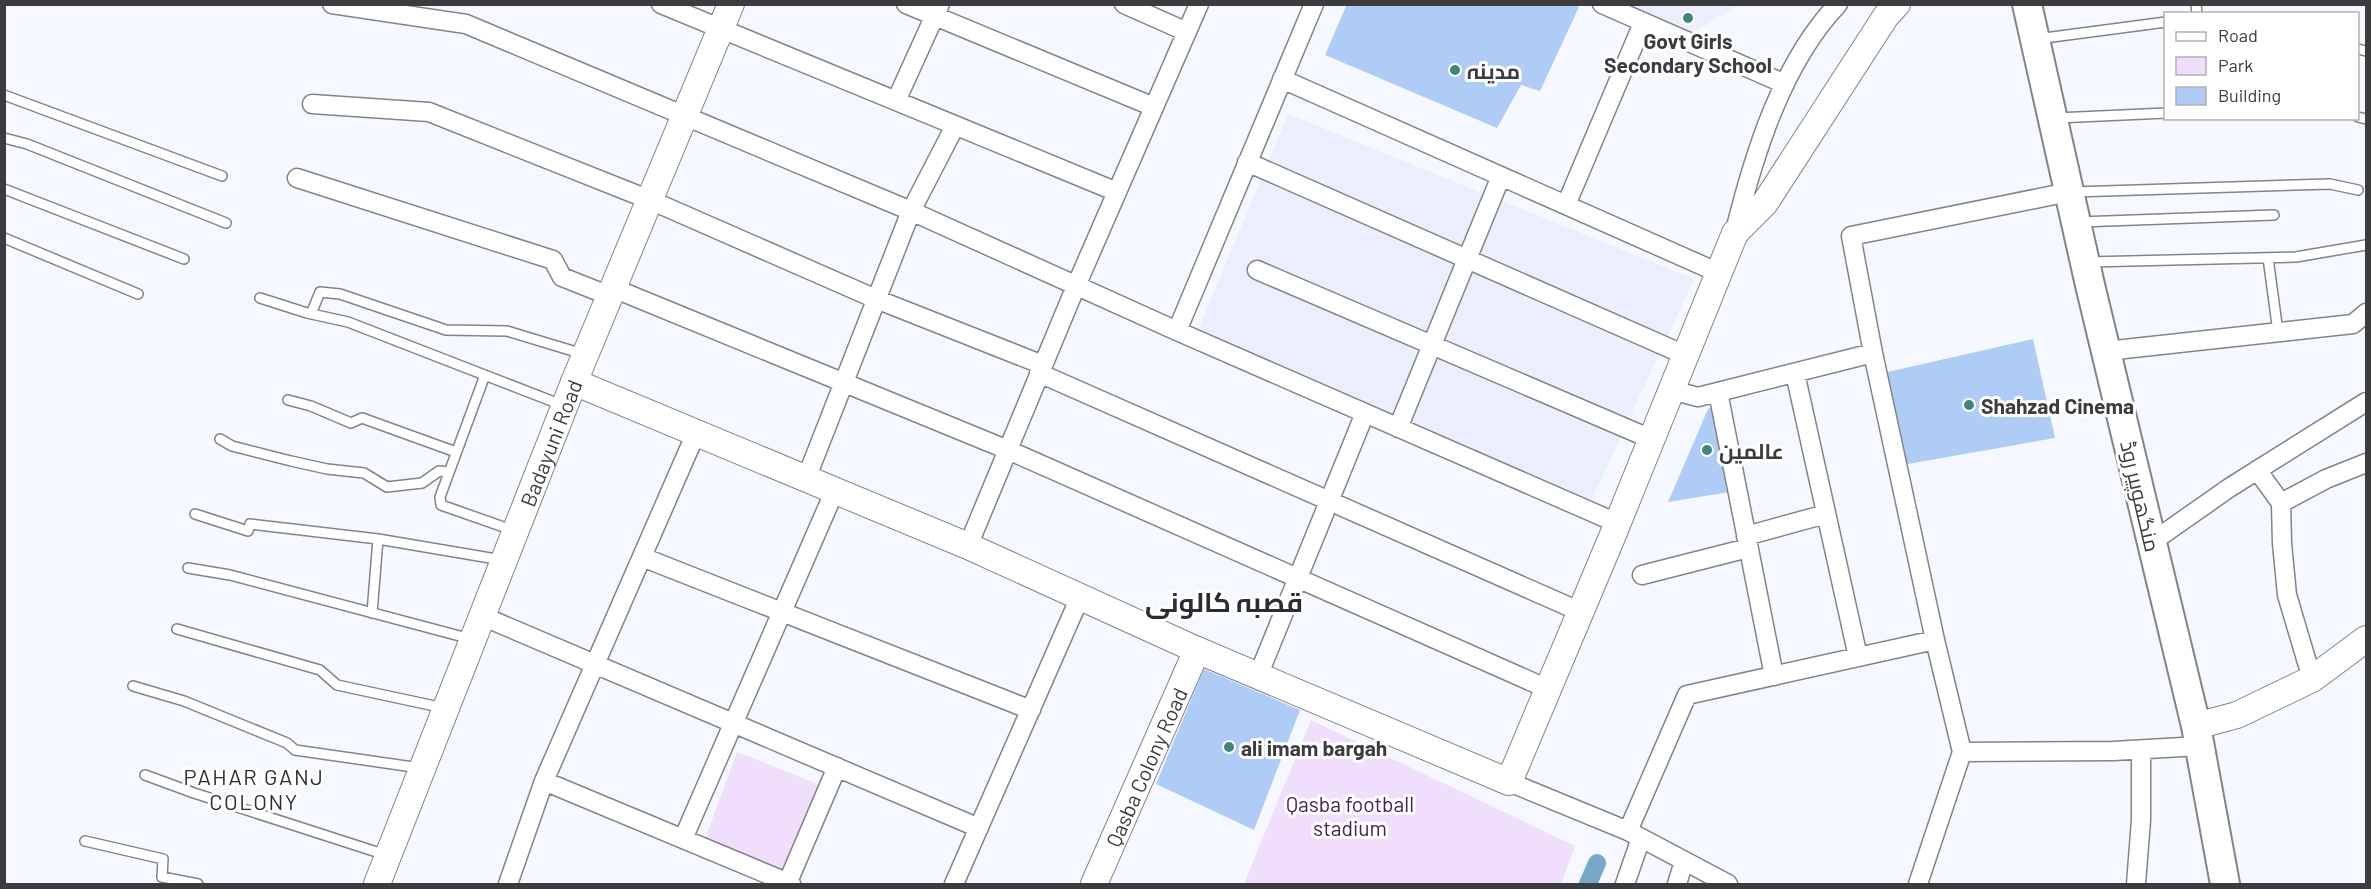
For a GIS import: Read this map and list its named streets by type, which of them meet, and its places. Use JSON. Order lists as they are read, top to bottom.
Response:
{
  "streets": {
    "main road": ["منگھوپیر روڈ"],
    "street": ["Badayuni Road", "Qasba Colony Road"]
  },
  "districts": ["قصبہ کالونی", "PAHAR GANJ COLONY"],
  "parks": ["Qasba football stadium"],
  "places": [
    "Govt Girls Secondary School",
    "مدینہ",
    "Shahzad Cinema",
    "عالمین",
    "ali imam bargah"
  ],
  "legend": ["Road", "Park", "Building"]
}
